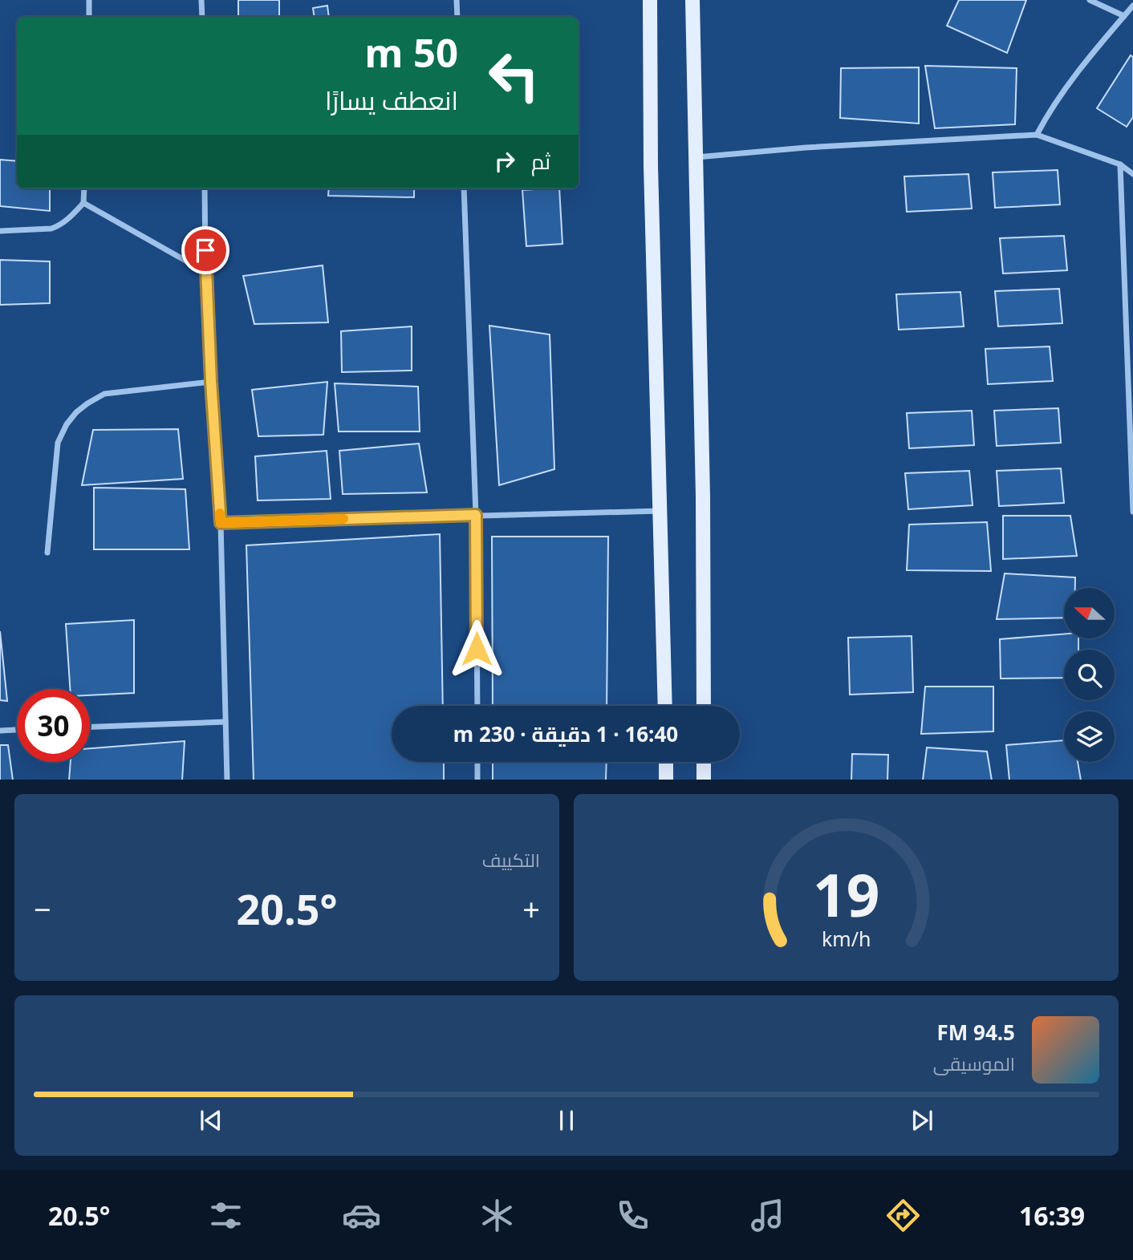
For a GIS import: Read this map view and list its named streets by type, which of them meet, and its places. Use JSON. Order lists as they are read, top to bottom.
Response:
{
  "north": "left",
  "page": {
    "turn": ["50 m", "انعطف يسارًا"],
    "then": "ثم",
    "limit": "30",
    "trip": "16:40 · 1 دقيقة · 230 m",
    "tile": "التكييف",
    "heat": ["−", "20.5°", "+"],
    "song": ["94.5 FM", "الموسيقى"],
    "tabs": ["16:39", "20.5°"],
    "gauge": ["19", "km/h"]
  }
}
